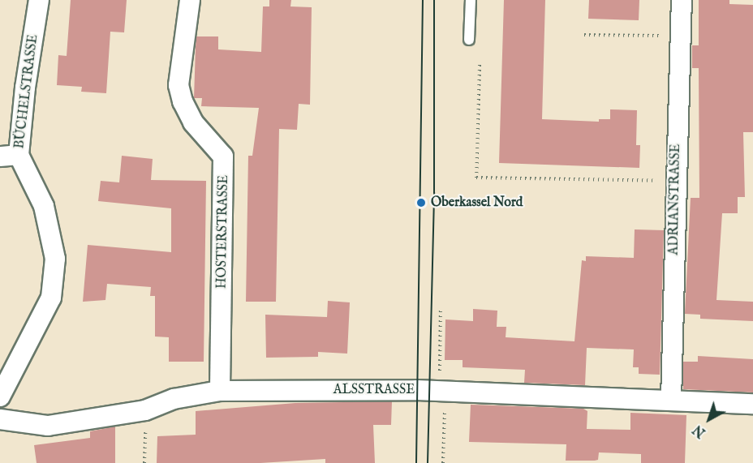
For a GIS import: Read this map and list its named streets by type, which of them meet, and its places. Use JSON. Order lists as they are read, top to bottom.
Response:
{
  "streets": {
    "street": [
      "BÜCHELSTRASSE",
      "ADRIANSTRASSE",
      "HOSTERSTRASSE",
      "ALSSTRASSE"
    ]
  },
  "crossings": [
    ["ADRIANSTRASSE", "ALSSTRASSE"],
    ["HOSTERSTRASSE", "ALSSTRASSE"]
  ],
  "places": ["Oberkassel Nord"],
  "north": "bottom left"
}
